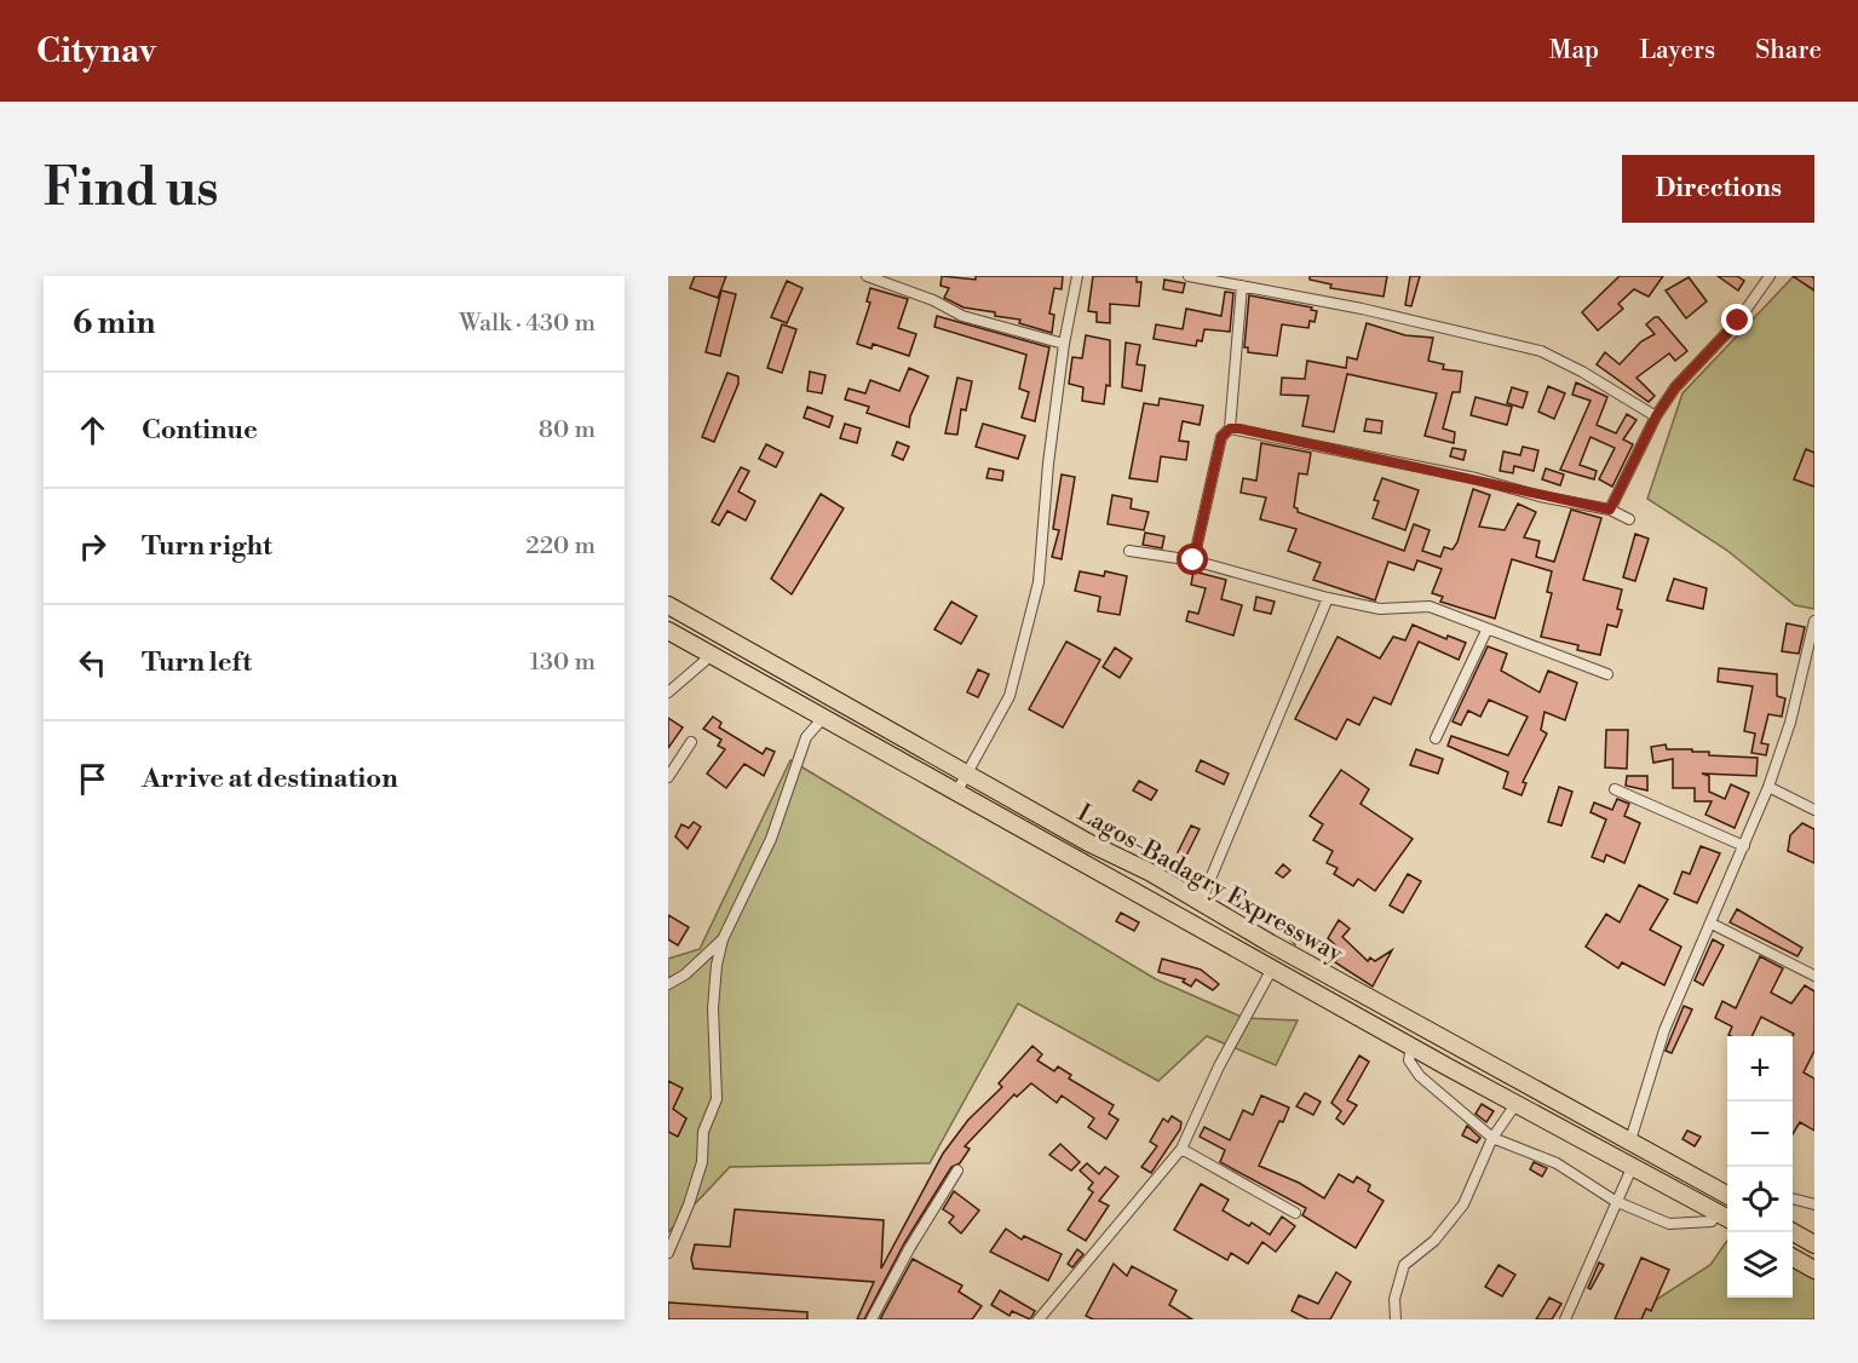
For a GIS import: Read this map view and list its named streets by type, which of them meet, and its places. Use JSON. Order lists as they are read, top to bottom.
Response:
{
  "streets": {
    "highway": ["Lagos-Badagry Expressway"]
  },
  "page": {
    "header": "Citynav",
    "nav": ["Map", "Layers", "Share"],
    "buttons": "Directions",
    "title": "Find us",
    "heading": ["6 min", "Walk · 430 m"],
    "list": [
      ["Continue", "80 m"],
      ["Turn right", "220 m"],
      ["Turn left", "130 m"],
      "Arrive at destination"
    ],
    "map_buttons": ["+", "−"]
  }
}
